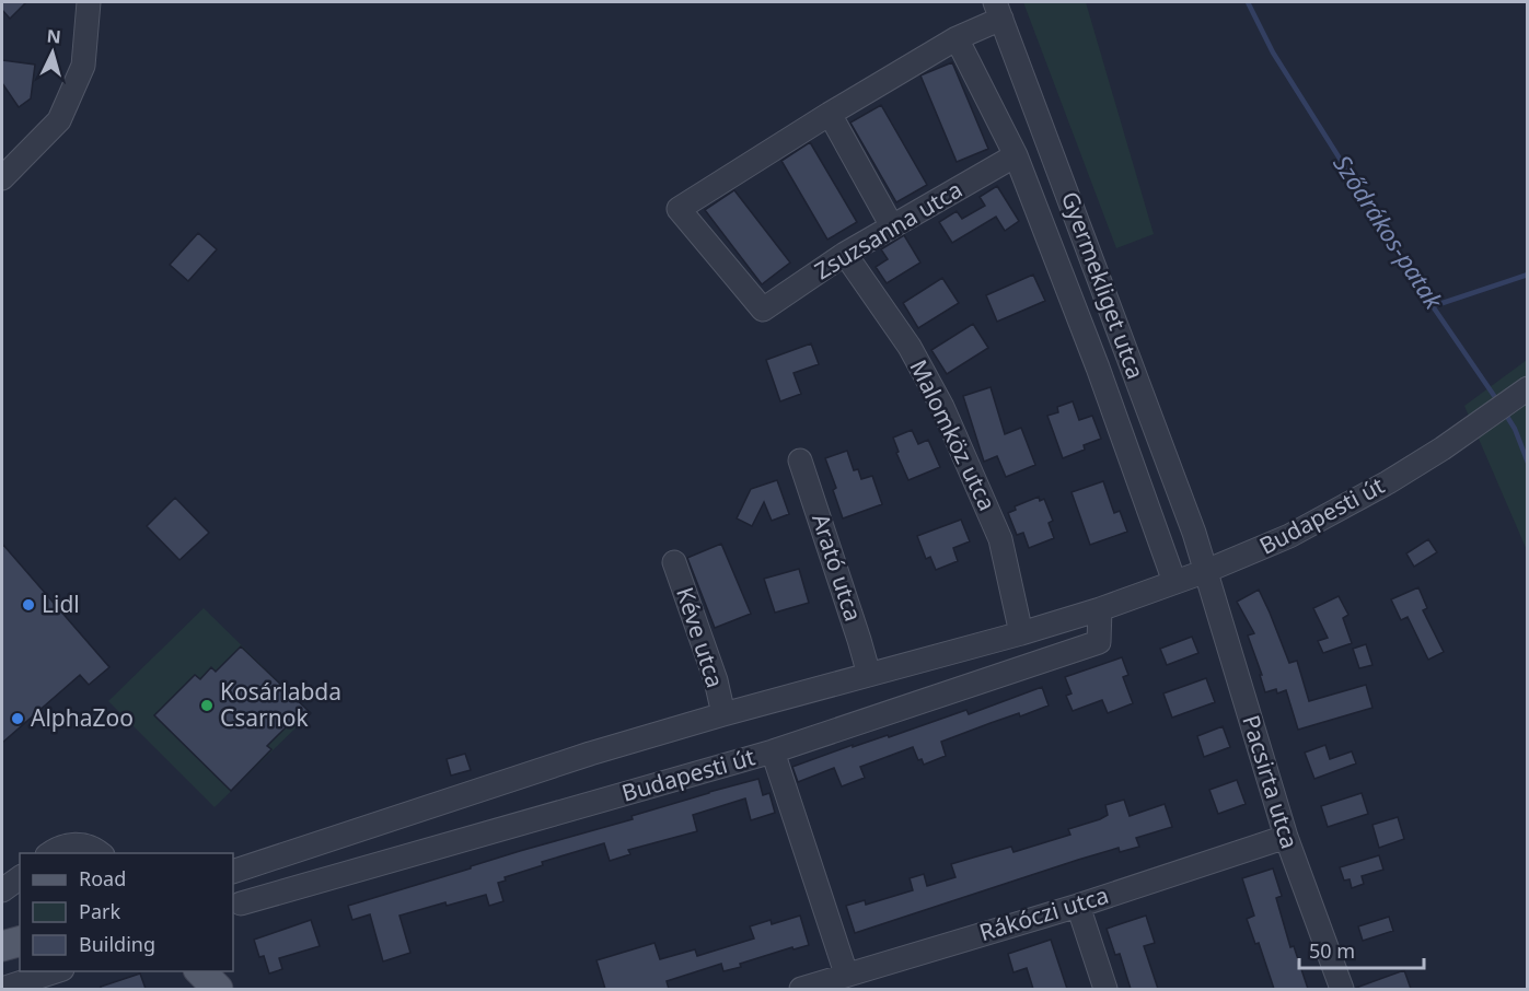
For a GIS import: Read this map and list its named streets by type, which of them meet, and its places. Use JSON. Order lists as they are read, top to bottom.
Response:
{
  "streets": {
    "street": [
      "Zsuzsanna utca",
      "Gyermekliget utca",
      "Malomköz utca",
      "Budapesti út",
      "Arató utca",
      "Kéve utca",
      "Pacsirta utca",
      "Rákóczi utca"
    ]
  },
  "crossings": [
    ["Zsuzsanna utca", "Gyermekliget utca"],
    ["Zsuzsanna utca", "Malomköz utca"],
    ["Gyermekliget utca", "Budapesti út"],
    ["Gyermekliget utca", "Pacsirta utca"],
    ["Malomköz utca", "Budapesti út"],
    ["Budapesti út", "Arató utca"],
    ["Budapesti út", "Kéve utca"],
    ["Budapesti út", "Pacsirta utca"],
    ["Pacsirta utca", "Rákóczi utca"]
  ],
  "water": ["Sződrákos-patak"],
  "places": ["Lidl", "Kosárlabda Csarnok", "AlphaZoo"],
  "legend": ["Road", "Park", "Building"],
  "scale_bar": "50 m",
  "north": "top"
}
